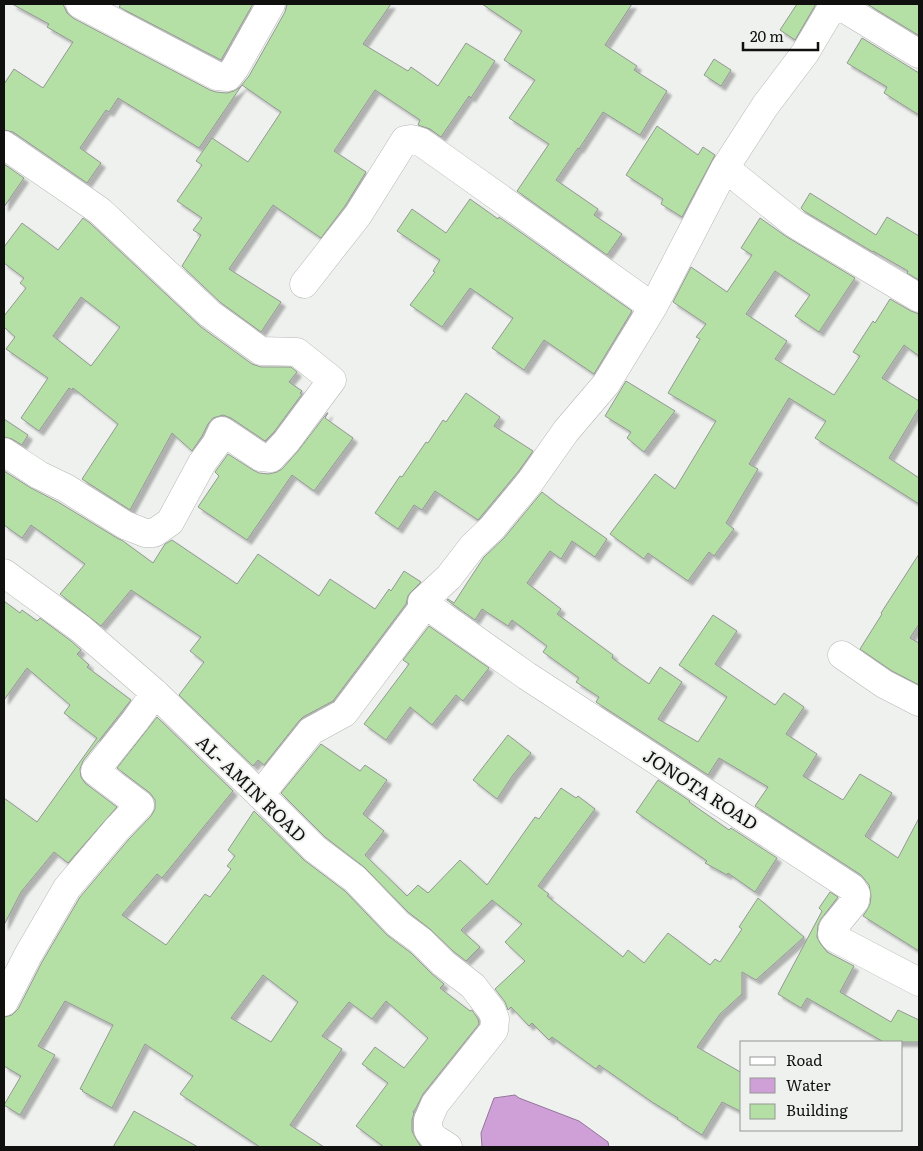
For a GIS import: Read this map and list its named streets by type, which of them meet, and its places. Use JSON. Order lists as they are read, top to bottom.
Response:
{
  "streets": {
    "street": ["AL- AMIN ROAD", "JONOTA ROAD"]
  },
  "legend": ["Road", "Water", "Building"],
  "scale_bar": "20 m"
}
